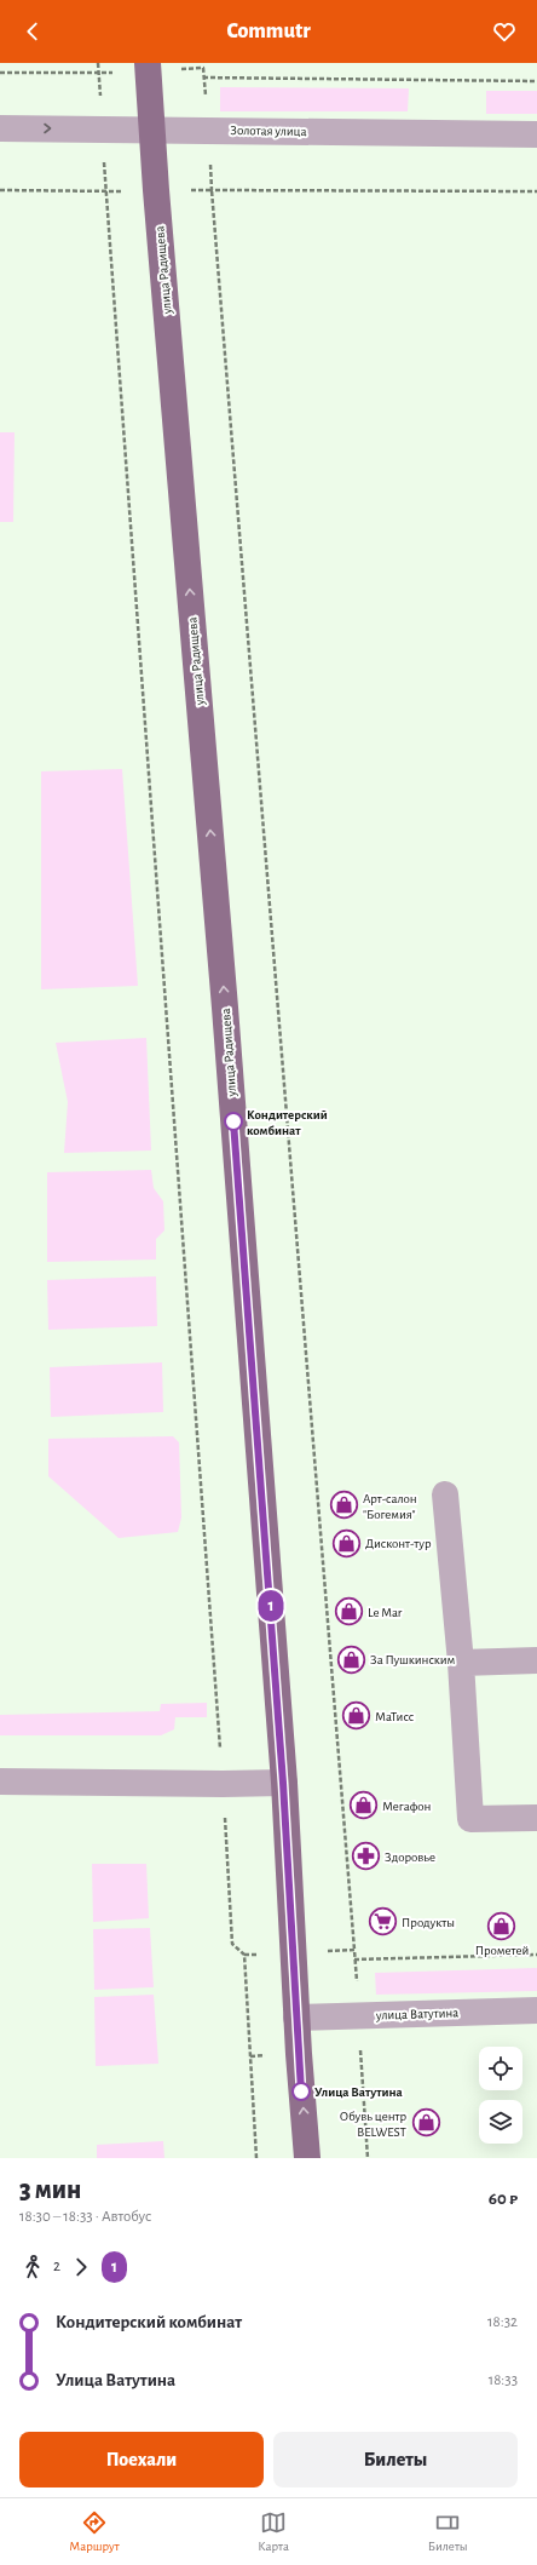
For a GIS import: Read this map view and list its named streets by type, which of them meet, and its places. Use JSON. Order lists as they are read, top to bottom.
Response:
{
  "streets": {
    "main road": ["улица Радищева"],
    "street": ["Золотая улица", "улица Ватутина"]
  },
  "crossings": [
    ["Золотая улица", "улица Радищева"],
    ["улица Радищева", "улица Ватутина"]
  ],
  "one_way": ["улица Радищева"],
  "places": {
    "other": ["Кондитерский комбинат", "Улица Ватутина"],
    "shop": [
      "Арт-салон \"Богемия\"",
      "Дисконт-тур",
      "Le Mar",
      "За Пушкинским",
      "МаТисс",
      "Мегафон",
      "Прометей",
      "Обувь центр BELWEST"
    ],
    "pharmacy": ["Здоровье"],
    "supermarket": ["Продукты"]
  },
  "lines": ["bus line 1"],
  "page": {
    "header": "Commutr",
    "on_map": "1",
    "heading": ["3 мин", "18:30 – 18:33 · Автобус", "60 ₽"],
    "legs": ["2", "1"],
    "list": [
      {
        "name": "Кондитерский комбинат",
        "value": "18:32"
      },
      {
        "name": "Улица Ватутина",
        "value": "18:33"
      }
    ],
    "buttons": ["Поехали", "Билеты"],
    "tabs": ["Маршрут", "Карта", "Билеты"]
  }
}
